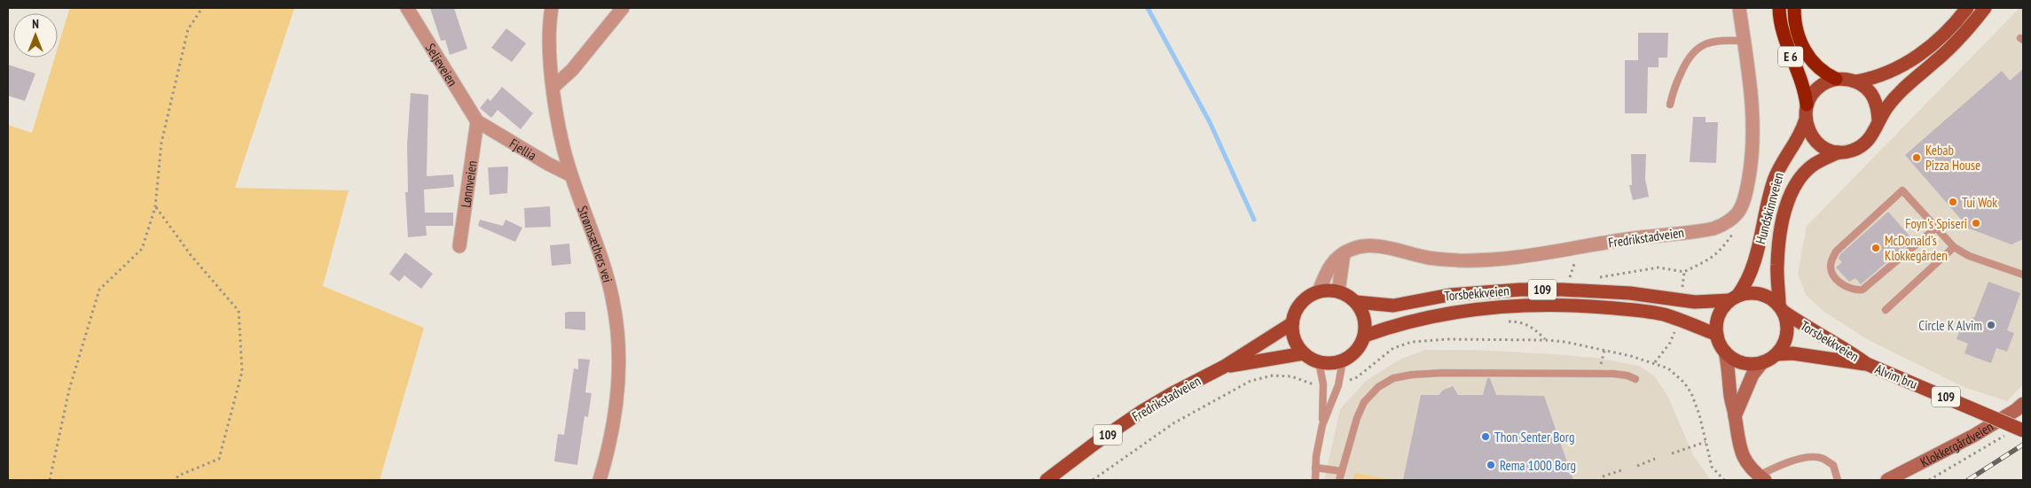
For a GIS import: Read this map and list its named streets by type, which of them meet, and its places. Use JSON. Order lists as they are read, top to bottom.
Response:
{
  "streets": {
    "highway": ["E 6"],
    "main road": [
      "Hundskinnveien",
      "Fredrikstadveien",
      "109",
      "Torsbekkveien",
      "Alvim bru"
    ],
    "street": [
      "Seljeveien",
      "Fjellia",
      "Lønnveien",
      "Strømsæthers vei",
      "Klokkergårdveien"
    ]
  },
  "crossings": [
    ["E 6", "Hundskinnveien"],
    ["Seljeveien", "Fjellia"],
    ["Seljeveien", "Lønnveien"],
    ["Fjellia", "Lønnveien"],
    ["Fjellia", "Strømsæthers vei"],
    ["Hundskinnveien", "109"],
    ["Hundskinnveien", "Torsbekkveien"],
    ["Fredrikstadveien", "109"],
    ["Fredrikstadveien", "Torsbekkveien"],
    ["109", "Torsbekkveien"],
    ["Torsbekkveien", "Alvim bru"]
  ],
  "places": [
    "Kebab Pizza House",
    "Tui Wok",
    "Foyn's Spiseri",
    "McDonald's Klokkegården",
    "Circle K Alvim",
    "Thon Senter Borg",
    "Rema 1000 Borg"
  ],
  "north": "top"
}
